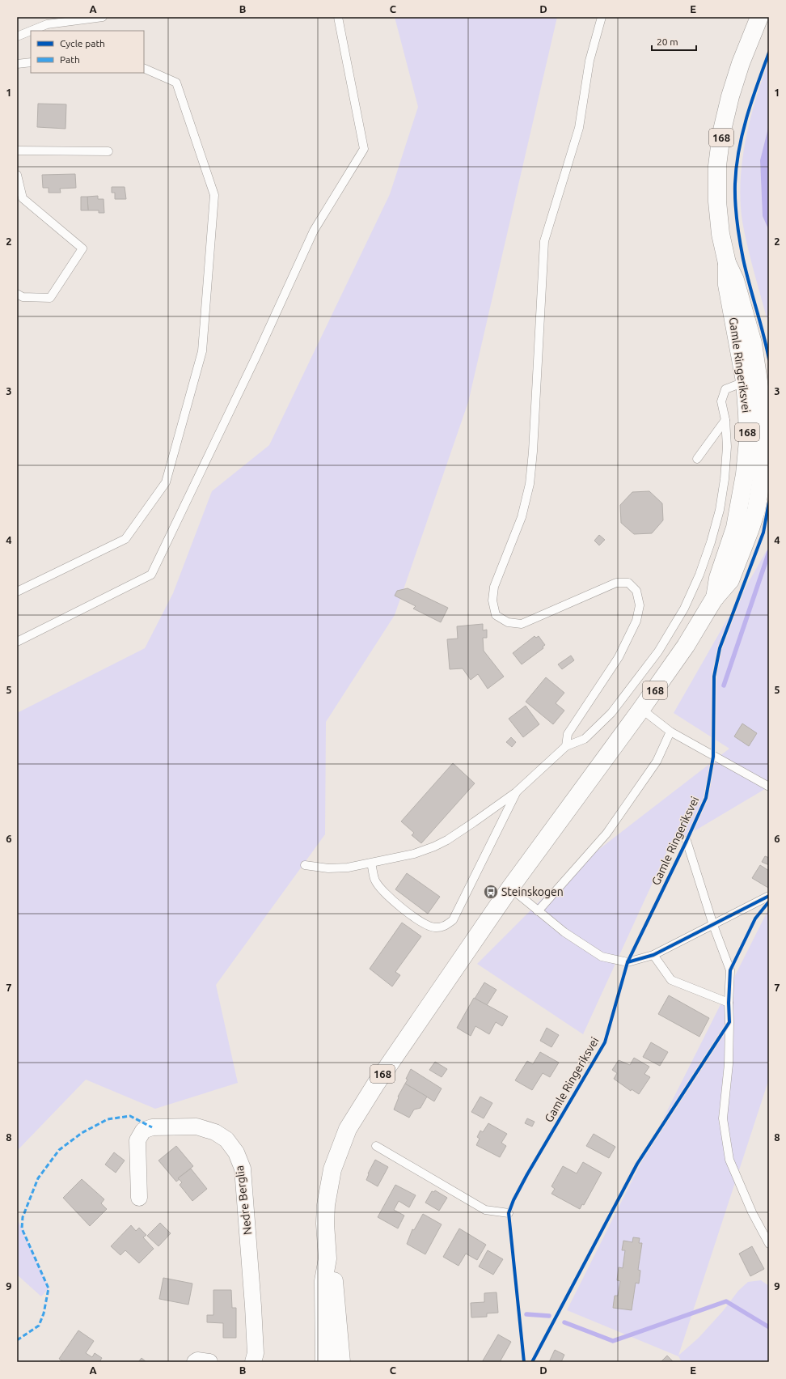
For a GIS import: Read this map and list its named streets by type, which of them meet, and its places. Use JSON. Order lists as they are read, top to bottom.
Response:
{
  "streets": {
    "main road": ["168", "Gamle Ringeriksvei"],
    "street": ["Nedre Berglia"]
  },
  "places": {
    "bus stop": ["Steinskogen"]
  },
  "legend": ["Cycle path", "Path"],
  "scale_bar": "20 m",
  "grid": {
    "columns": [
      "A",
      "B",
      "C",
      "D",
      "E"
    ],
    "rows": [
      "1",
      "2",
      "3",
      "4",
      "5",
      "6",
      "7",
      "8",
      "9"
    ]
  }
}
